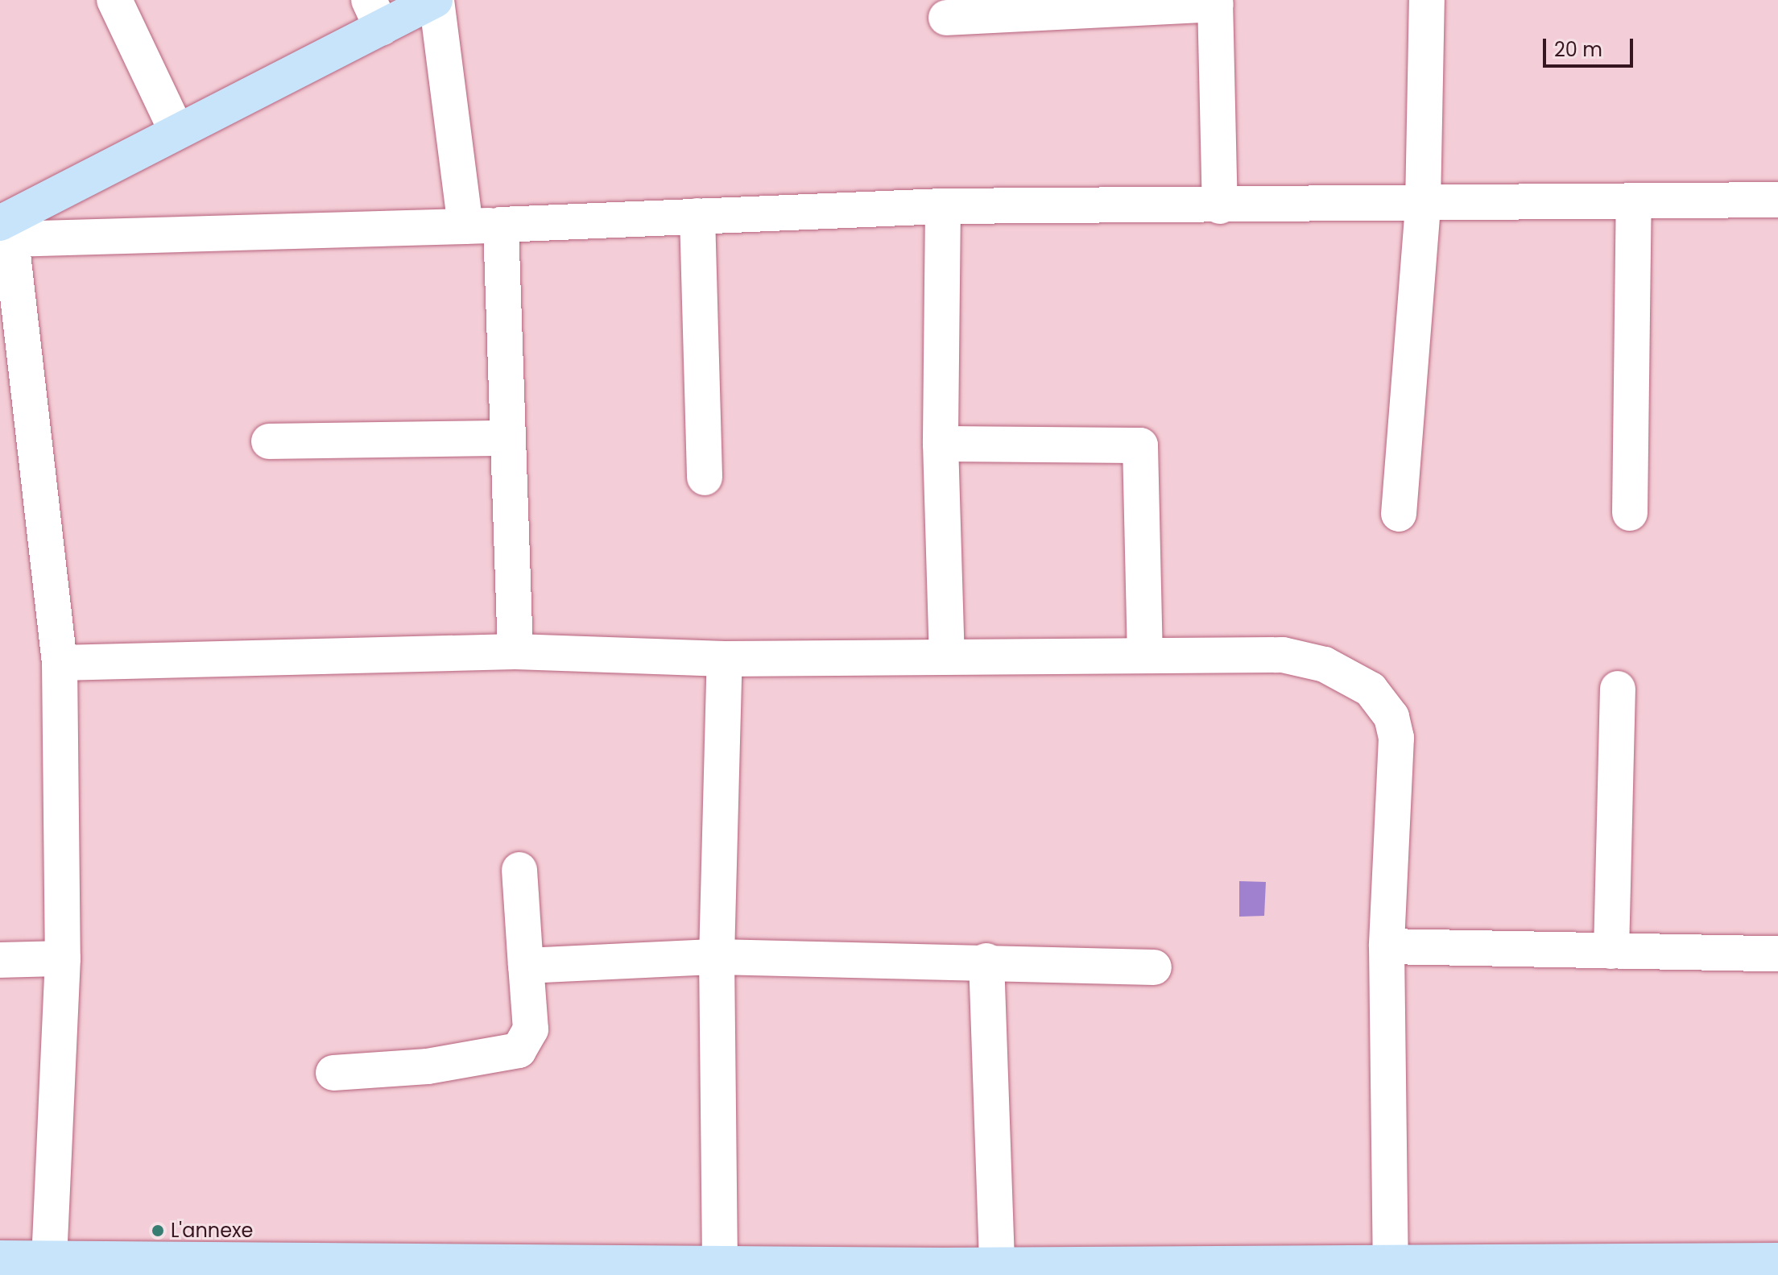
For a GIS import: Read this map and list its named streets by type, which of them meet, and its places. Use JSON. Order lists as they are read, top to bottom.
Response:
{
  "places": ["L'annexe"],
  "scale_bar": "20 m"
}
